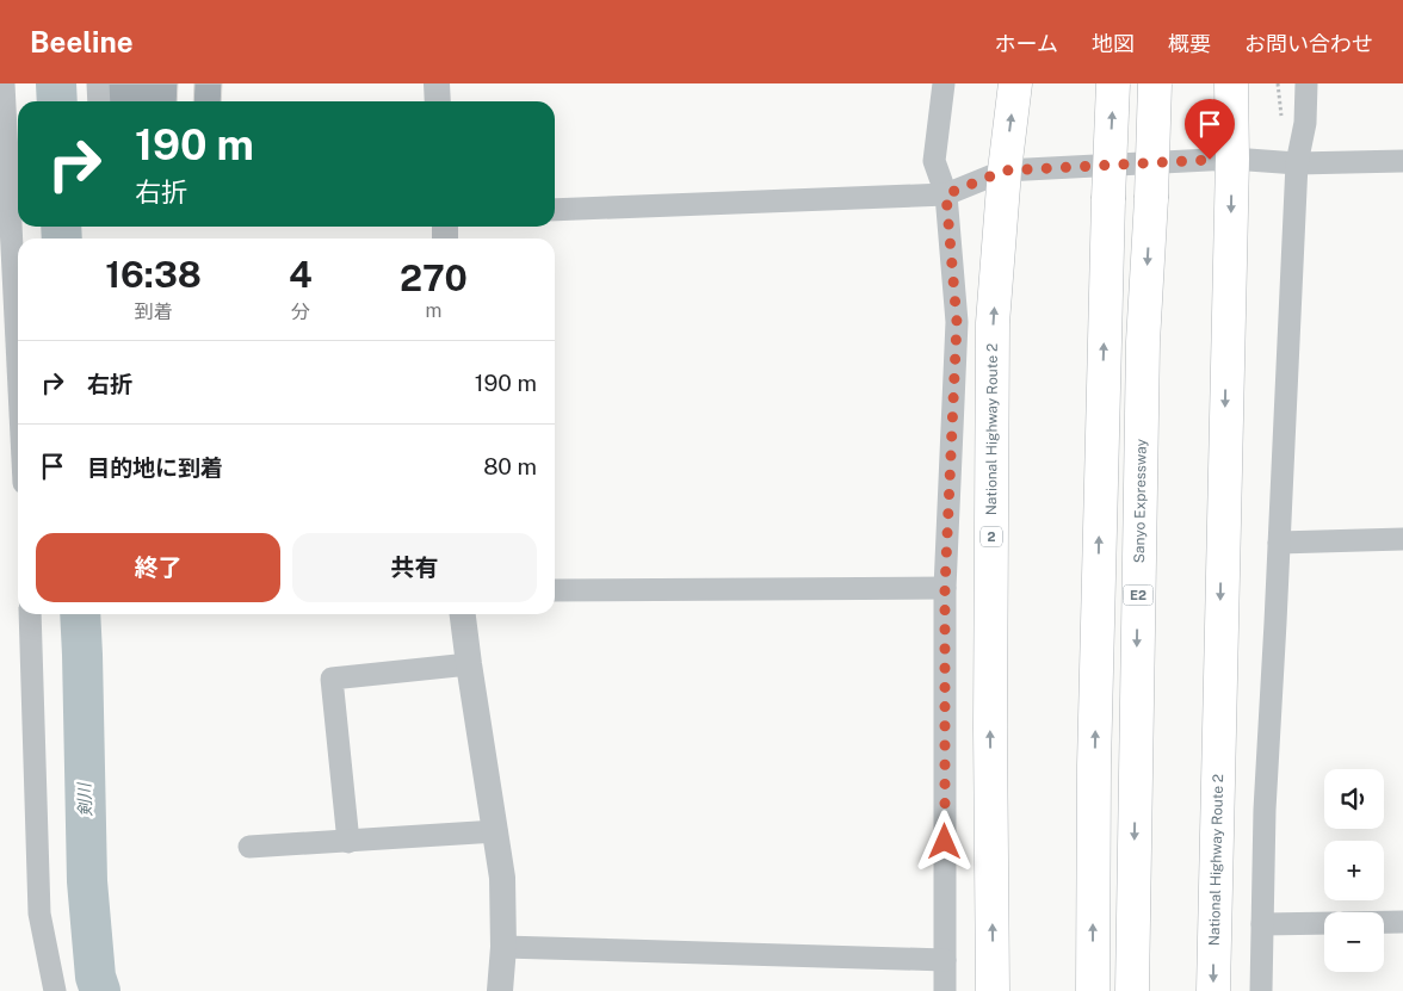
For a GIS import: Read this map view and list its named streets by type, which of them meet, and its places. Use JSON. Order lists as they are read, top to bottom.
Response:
{
  "streets": {
    "highway": [
      "National Highway Route 2",
      "Sanyo Expressway",
      "2",
      "E2"
    ]
  },
  "water": ["剣川"],
  "page": {
    "header": "Beeline",
    "nav": [
      "ホーム",
      "地図",
      "概要",
      "お問い合わせ"
    ],
    "turn": ["190 m", "右折"],
    "eta": [
      "16:38",
      "到着",
      "4",
      "分",
      "270",
      "m"
    ],
    "list": [
      {
        "name": "右折",
        "value": "190 m"
      },
      {
        "name": "目的地に到着",
        "value": "80 m"
      }
    ],
    "buttons": ["終了", "共有"],
    "map_buttons": ["+", "−"]
  }
}
